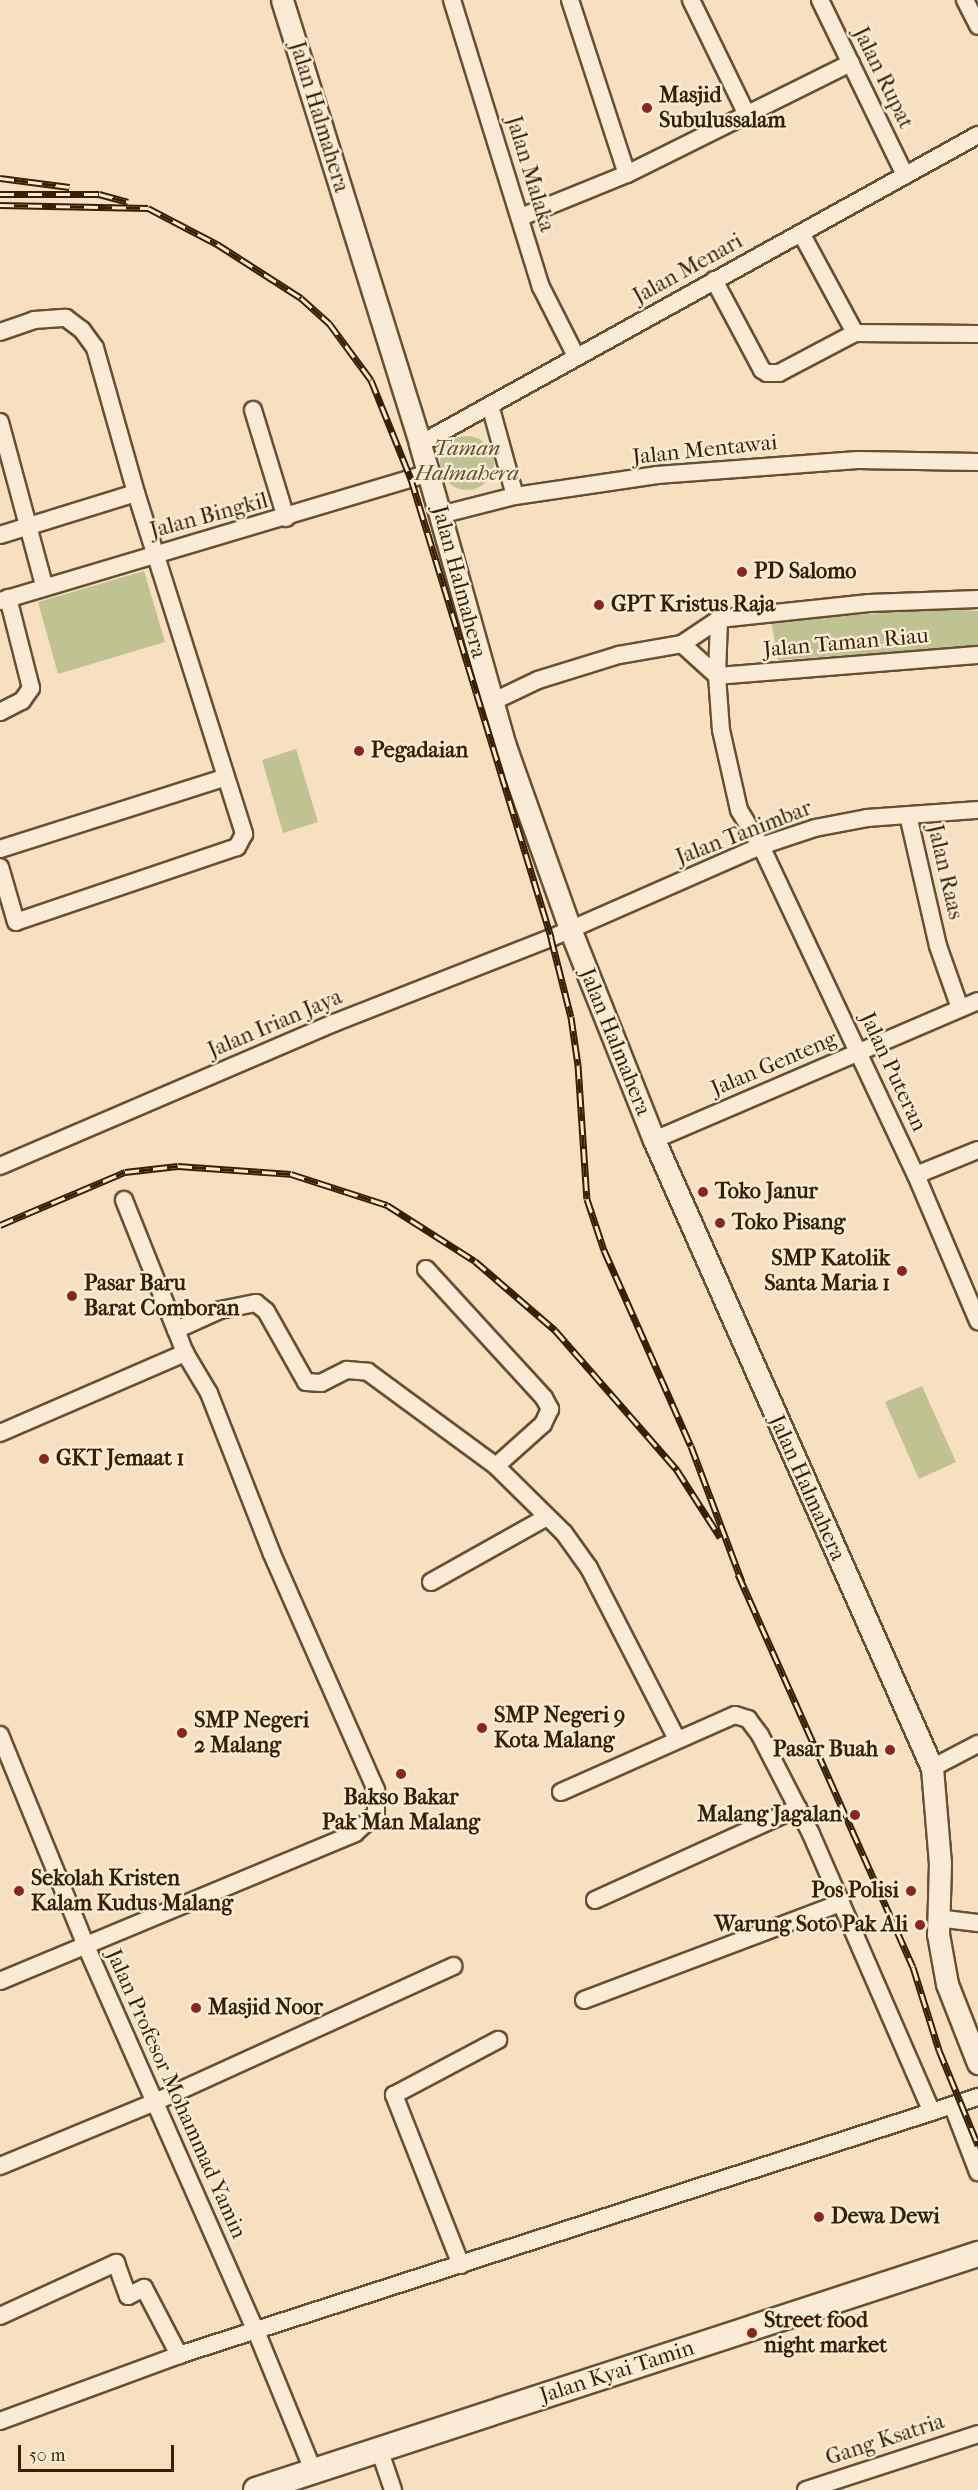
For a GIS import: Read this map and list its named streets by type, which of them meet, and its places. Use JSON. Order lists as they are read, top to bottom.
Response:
{
  "streets": {
    "main road": ["Jalan Kyai Tamin"],
    "street": [
      "Jalan Rupat",
      "Jalan Halmahera",
      "Jalan Malaka",
      "Jalan Menari",
      "Jalan Mentawai",
      "Jalan Bingkil",
      "Jalan Taman Riau",
      "Jalan Tanimbar",
      "Jalan Raas",
      "Jalan Irian Jaya",
      "Jalan Genteng",
      "Jalan Puteran",
      "Jalan Profesor Mohammad Yamin",
      "Gang Ksatria"
    ]
  },
  "crossings": [
    ["Jalan Rupat", "Jalan Menari"],
    ["Jalan Halmahera", "Jalan Menari"],
    ["Jalan Halmahera", "Jalan Mentawai"],
    ["Jalan Halmahera", "Jalan Bingkil"],
    ["Jalan Halmahera", "Jalan Taman Riau"],
    ["Jalan Halmahera", "Jalan Tanimbar"],
    ["Jalan Halmahera", "Jalan Irian Jaya"],
    ["Jalan Halmahera", "Jalan Genteng"],
    ["Jalan Malaka", "Jalan Menari"],
    ["Jalan Taman Riau", "Jalan Puteran"],
    ["Jalan Tanimbar", "Jalan Raas"],
    ["Jalan Tanimbar", "Jalan Irian Jaya"],
    ["Jalan Tanimbar", "Jalan Puteran"],
    ["Jalan Raas", "Jalan Genteng"],
    ["Jalan Genteng", "Jalan Puteran"],
    ["Jalan Profesor Mohammad Yamin", "Jalan Kyai Tamin"]
  ],
  "parks": ["Taman Halmahera"],
  "places": [
    "Masjid Subulussalam",
    "PD Salomo",
    "GPT Kristus Raja",
    "Pegadaian",
    "Toko Janur",
    "Toko Pisang",
    "SMP Katolik Santa Maria 1",
    "Pasar Baru Barat Comboran",
    "GKT Jemaat 1",
    "SMP Negeri 9 Kota Malang",
    "SMP Negeri 2 Malang",
    "Pasar Buah",
    "Bakso Bakar Pak Man Malang",
    "Malang Jagalan",
    "Sekolah Kristen Kalam Kudus Malang",
    "Pos Polisi",
    "Warung Soto Pak Ali",
    "Masjid Noor",
    "Dewa Dewi",
    "Street food night market"
  ],
  "scale_bar": "50 m"
}
